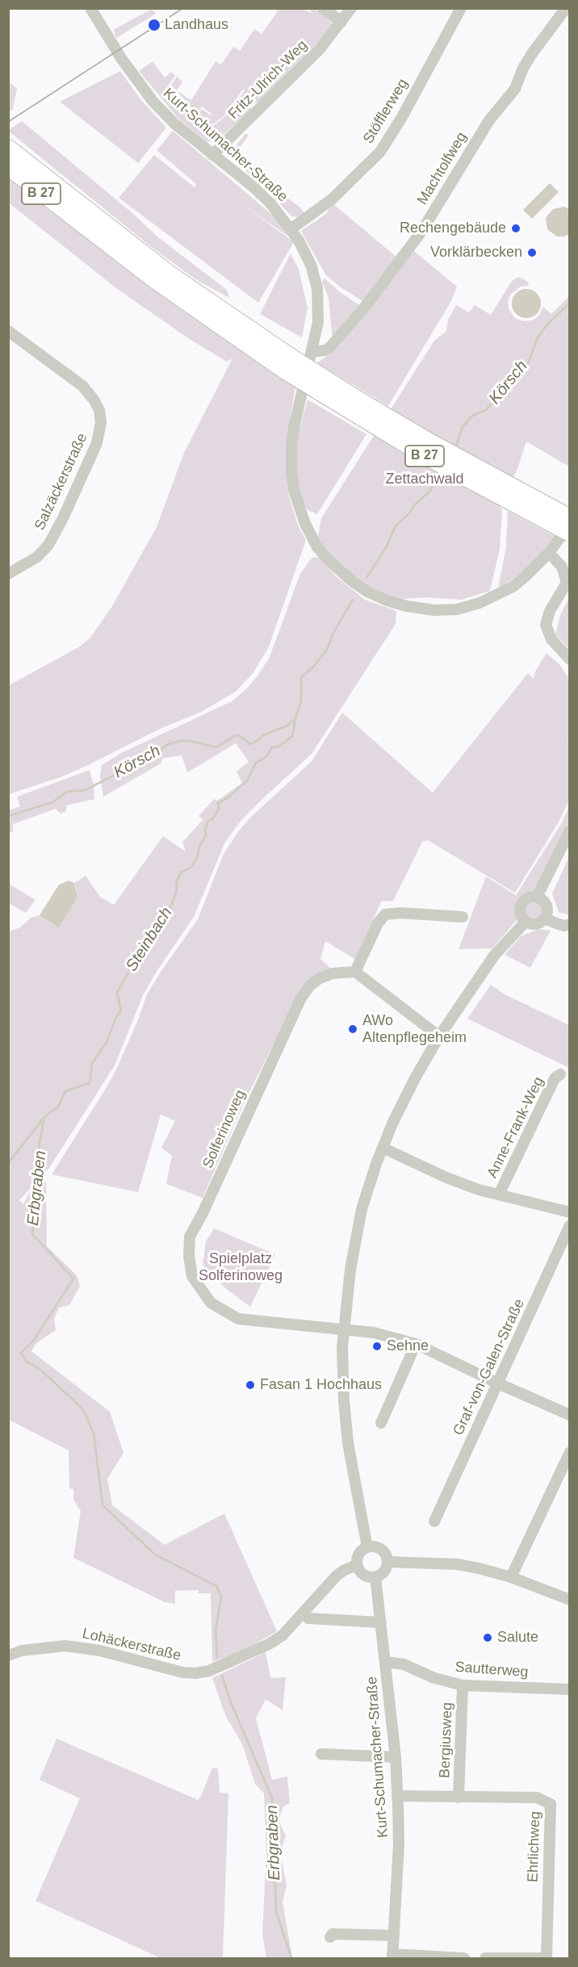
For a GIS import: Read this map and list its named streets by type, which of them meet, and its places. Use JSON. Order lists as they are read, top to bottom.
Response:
{
  "streets": {
    "highway": ["B 27"],
    "street": [
      "Fritz-Ulrich-Weg",
      "Stöfflerweg",
      "Kurt-Schumacher-Straße",
      "Machtolfweg",
      "Salzäckerstraße",
      "Anne-Frank-Weg",
      "Solferinoweg",
      "Graf-von-Galen-Straße",
      "Lohäckerstraße",
      "Sautterweg",
      "Bergiusweg",
      "Ehrlichweg"
    ]
  },
  "crossings": [
    ["Fritz-Ulrich-Weg", "Kurt-Schumacher-Straße"],
    ["Stöfflerweg", "Kurt-Schumacher-Straße"],
    ["Kurt-Schumacher-Straße", "Machtolfweg"],
    ["Kurt-Schumacher-Straße", "Lohäckerstraße"],
    ["Kurt-Schumacher-Straße", "Sautterweg"],
    ["Kurt-Schumacher-Straße", "Ehrlichweg"],
    ["Solferinoweg", "Graf-von-Galen-Straße"],
    ["Sautterweg", "Bergiusweg"],
    ["Bergiusweg", "Ehrlichweg"]
  ],
  "water": ["Körsch", "Steinbach", "Erbgraben"],
  "parks": ["Zettachwald", "Spielplatz Solferinoweg"],
  "places": [
    "Landhaus",
    "Rechengebäude",
    "Vorklärbecken",
    "AWo Altenpflegeheim",
    "Sehne",
    "Fasan 1 Hochhaus",
    "Salute"
  ]
}
